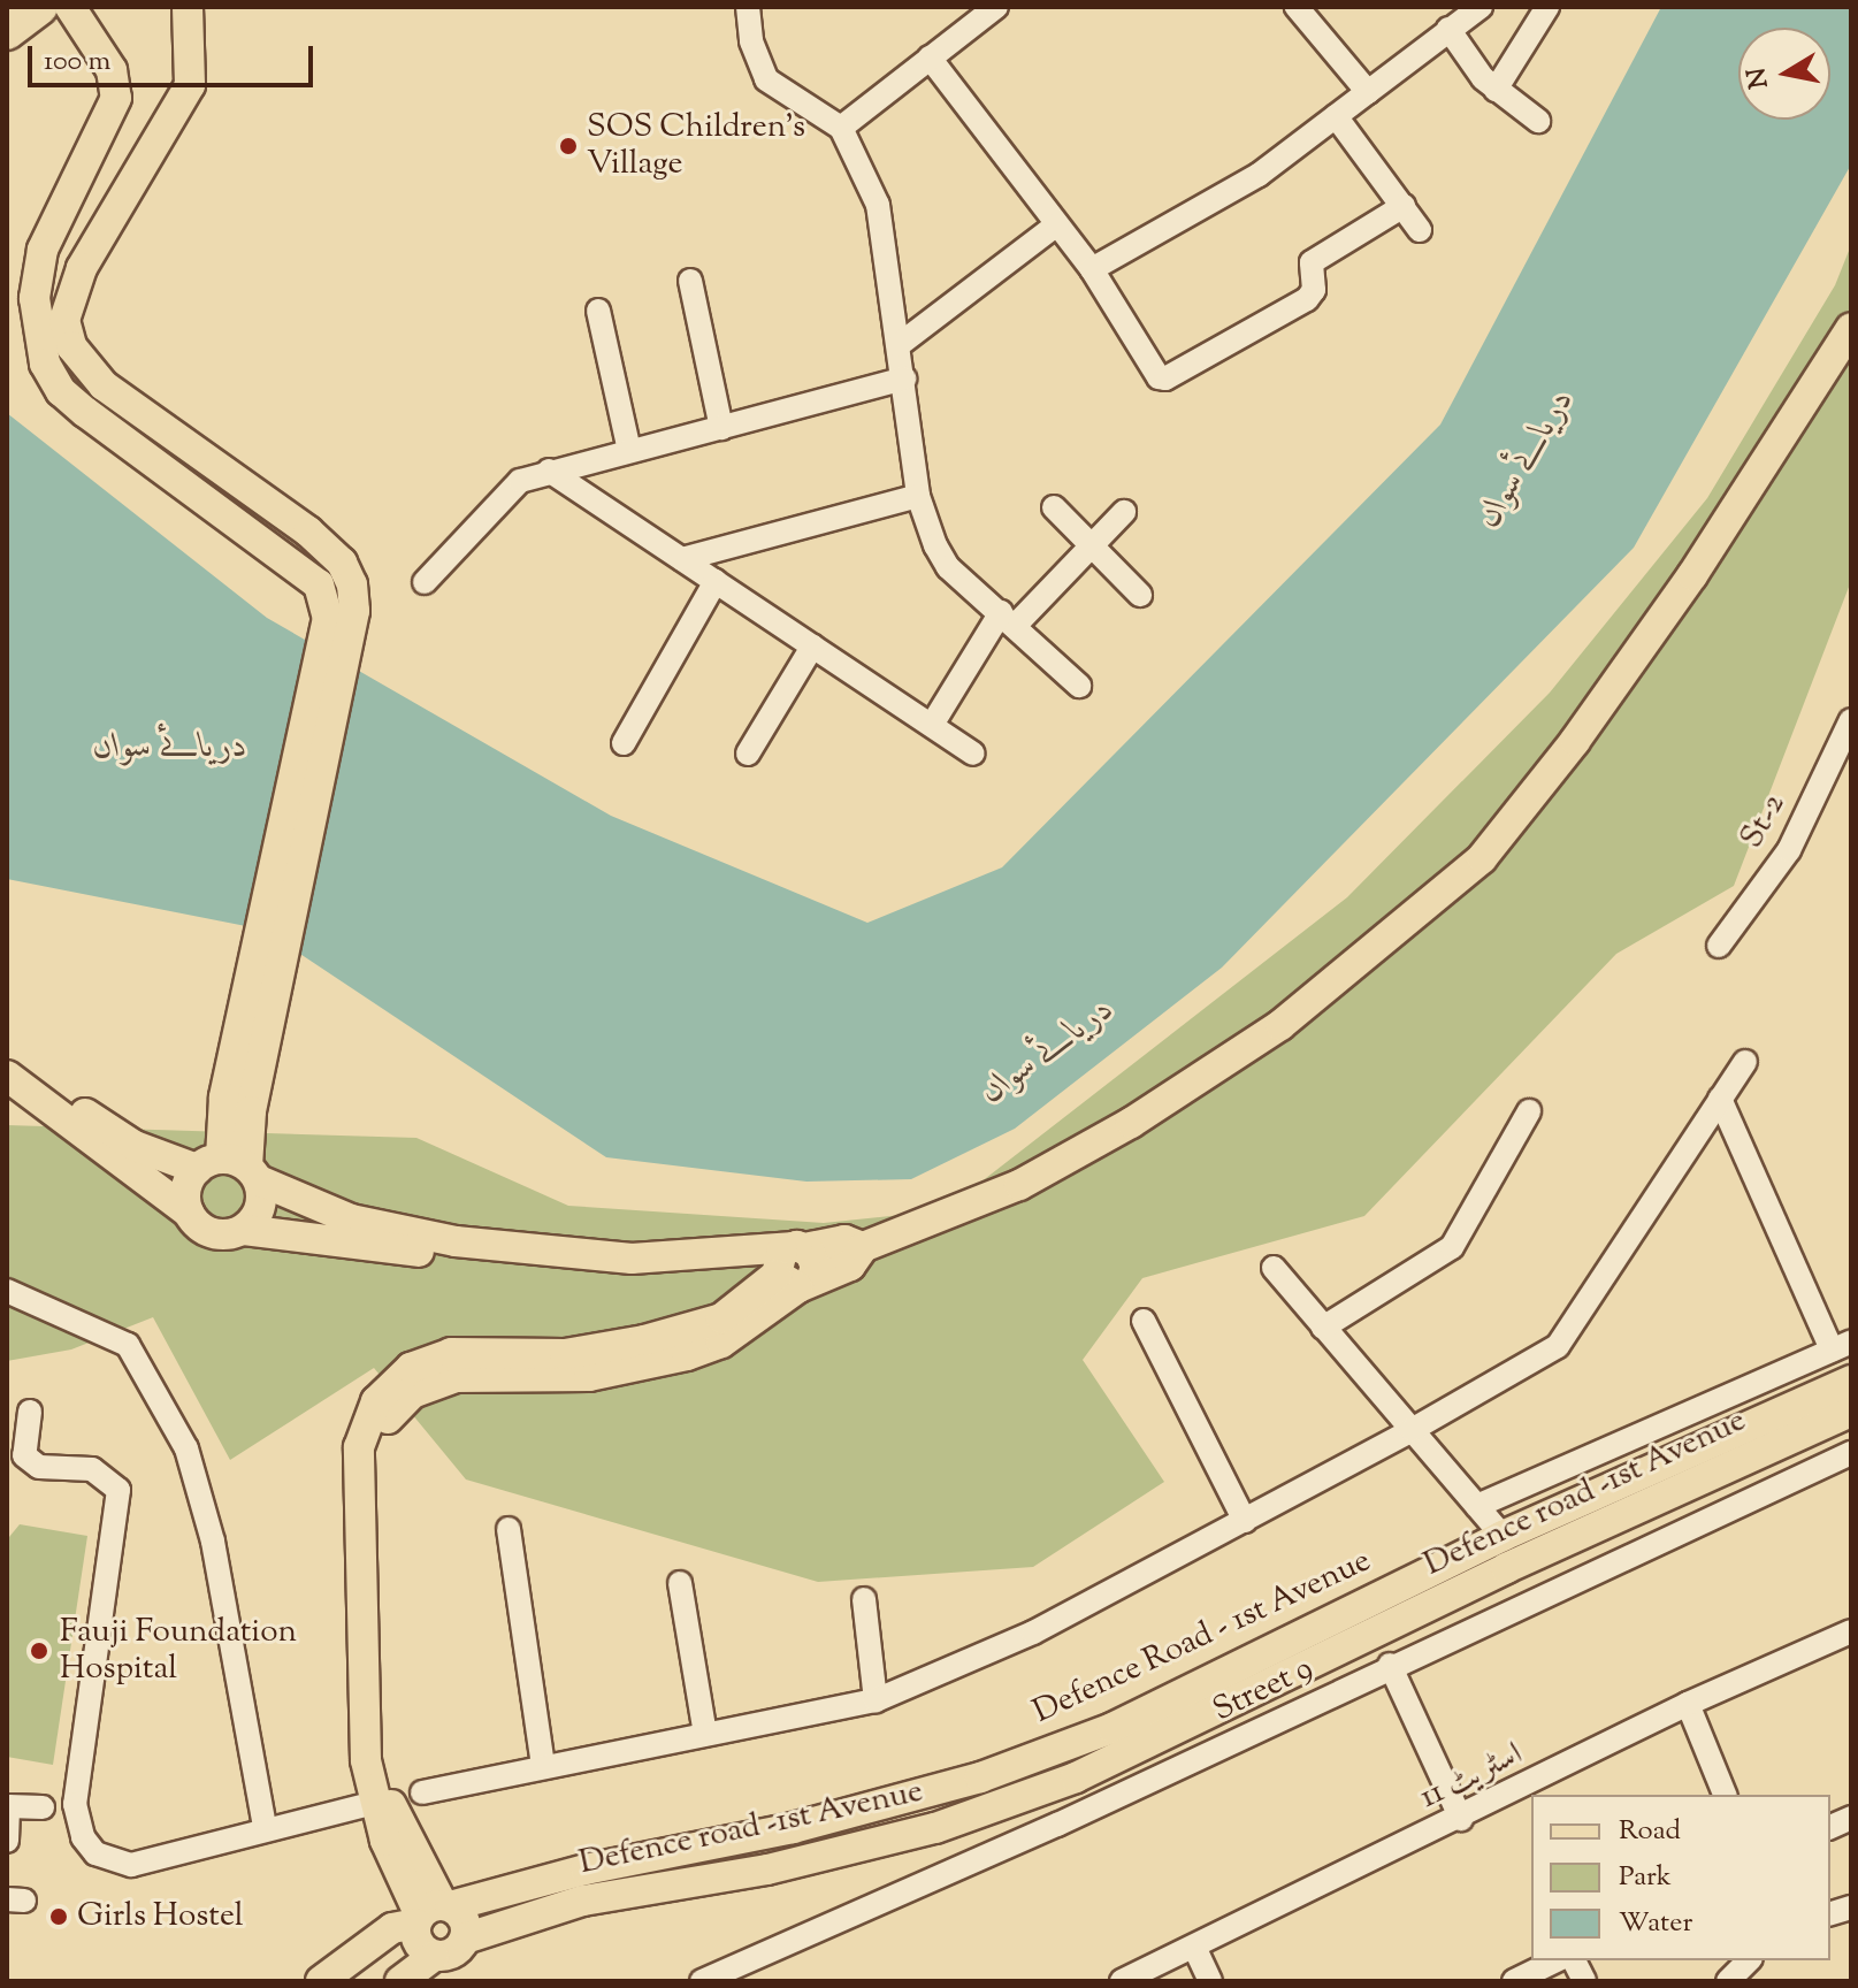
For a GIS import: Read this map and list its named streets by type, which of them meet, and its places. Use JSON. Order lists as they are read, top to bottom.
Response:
{
  "streets": {
    "main road": ["Defence road -1st Avenue", "Defence Road - 1st Avenue"],
    "street": ["St-2", "Street 9", "اسٹریٹ 11"]
  },
  "crossings": [
    ["Defence road -1st Avenue", "Defence Road - 1st Avenue"]
  ],
  "water": ["دریائے سواں"],
  "places": ["SOS Children's Village", "Fauji Foundation Hospital", "Girls Hostel"],
  "legend": ["Road", "Park", "Water"],
  "scale_bar": "100 m",
  "north": "left"
}
